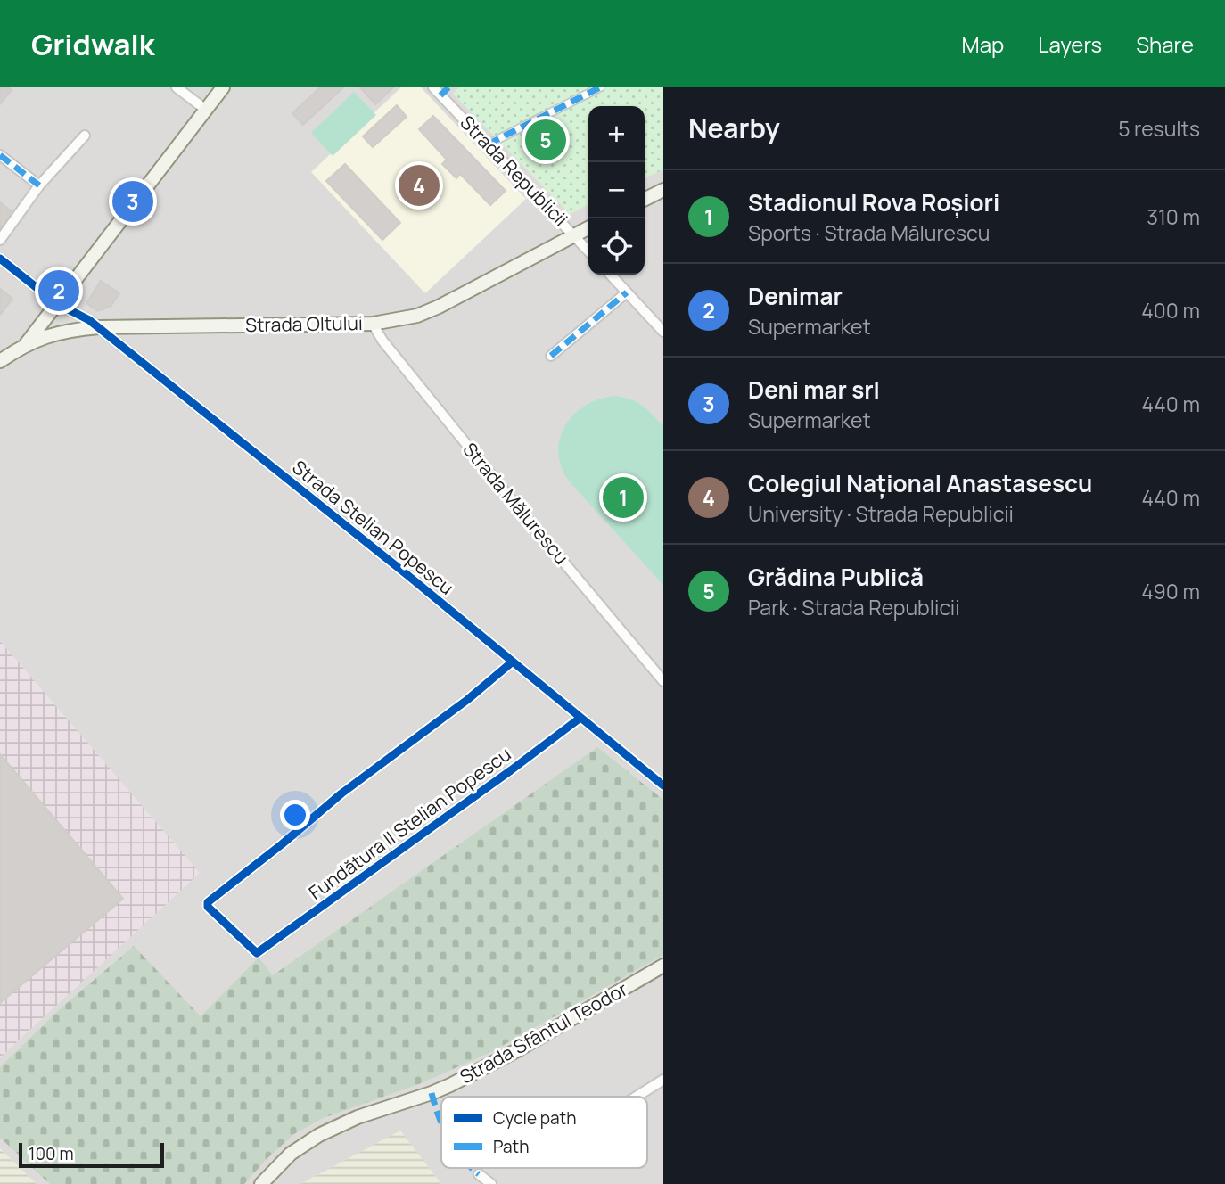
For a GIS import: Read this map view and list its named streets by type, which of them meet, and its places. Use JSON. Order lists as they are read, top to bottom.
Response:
{
  "streets": {
    "main road": ["Strada Oltului", "Strada Sfântul Teodor"],
    "street": [
      "Strada Republicii",
      "Strada Mălurescu",
      "Strada Stelian Popescu",
      "Fundătura II Stelian Popescu"
    ]
  },
  "crossings": [
    ["Strada Republicii", "Strada Oltului"],
    ["Strada Oltului", "Strada Mălurescu"],
    ["Strada Oltului", "Strada Stelian Popescu"],
    ["Strada Stelian Popescu", "Fundătura II Stelian Popescu"]
  ],
  "legend": ["Cycle path", "Path"],
  "scale_bar": "100 m",
  "page": {
    "header": "Gridwalk",
    "nav": ["Map", "Layers", "Share"],
    "heading": ["Nearby", "5 results"],
    "map_buttons": ["+", "−"],
    "pins": [
      "5",
      "4",
      "3",
      "2",
      "1"
    ],
    "list": [
      {
        "mark": "1",
        "name": "Stadionul Rova Roșiori",
        "note": "Sports · Strada Mălurescu",
        "value": "310 m"
      },
      {
        "mark": "2",
        "name": "Denimar",
        "note": "Supermarket",
        "value": "400 m"
      },
      {
        "mark": "3",
        "name": "Deni mar srl",
        "note": "Supermarket",
        "value": "440 m"
      },
      {
        "mark": "4",
        "name": "Colegiul Național Anastasescu",
        "note": "University · Strada Republicii",
        "value": "440 m"
      },
      {
        "mark": "5",
        "name": "Grădina Publică",
        "note": "Park · Strada Republicii",
        "value": "490 m"
      }
    ],
    "scale": "100 m"
  }
}
